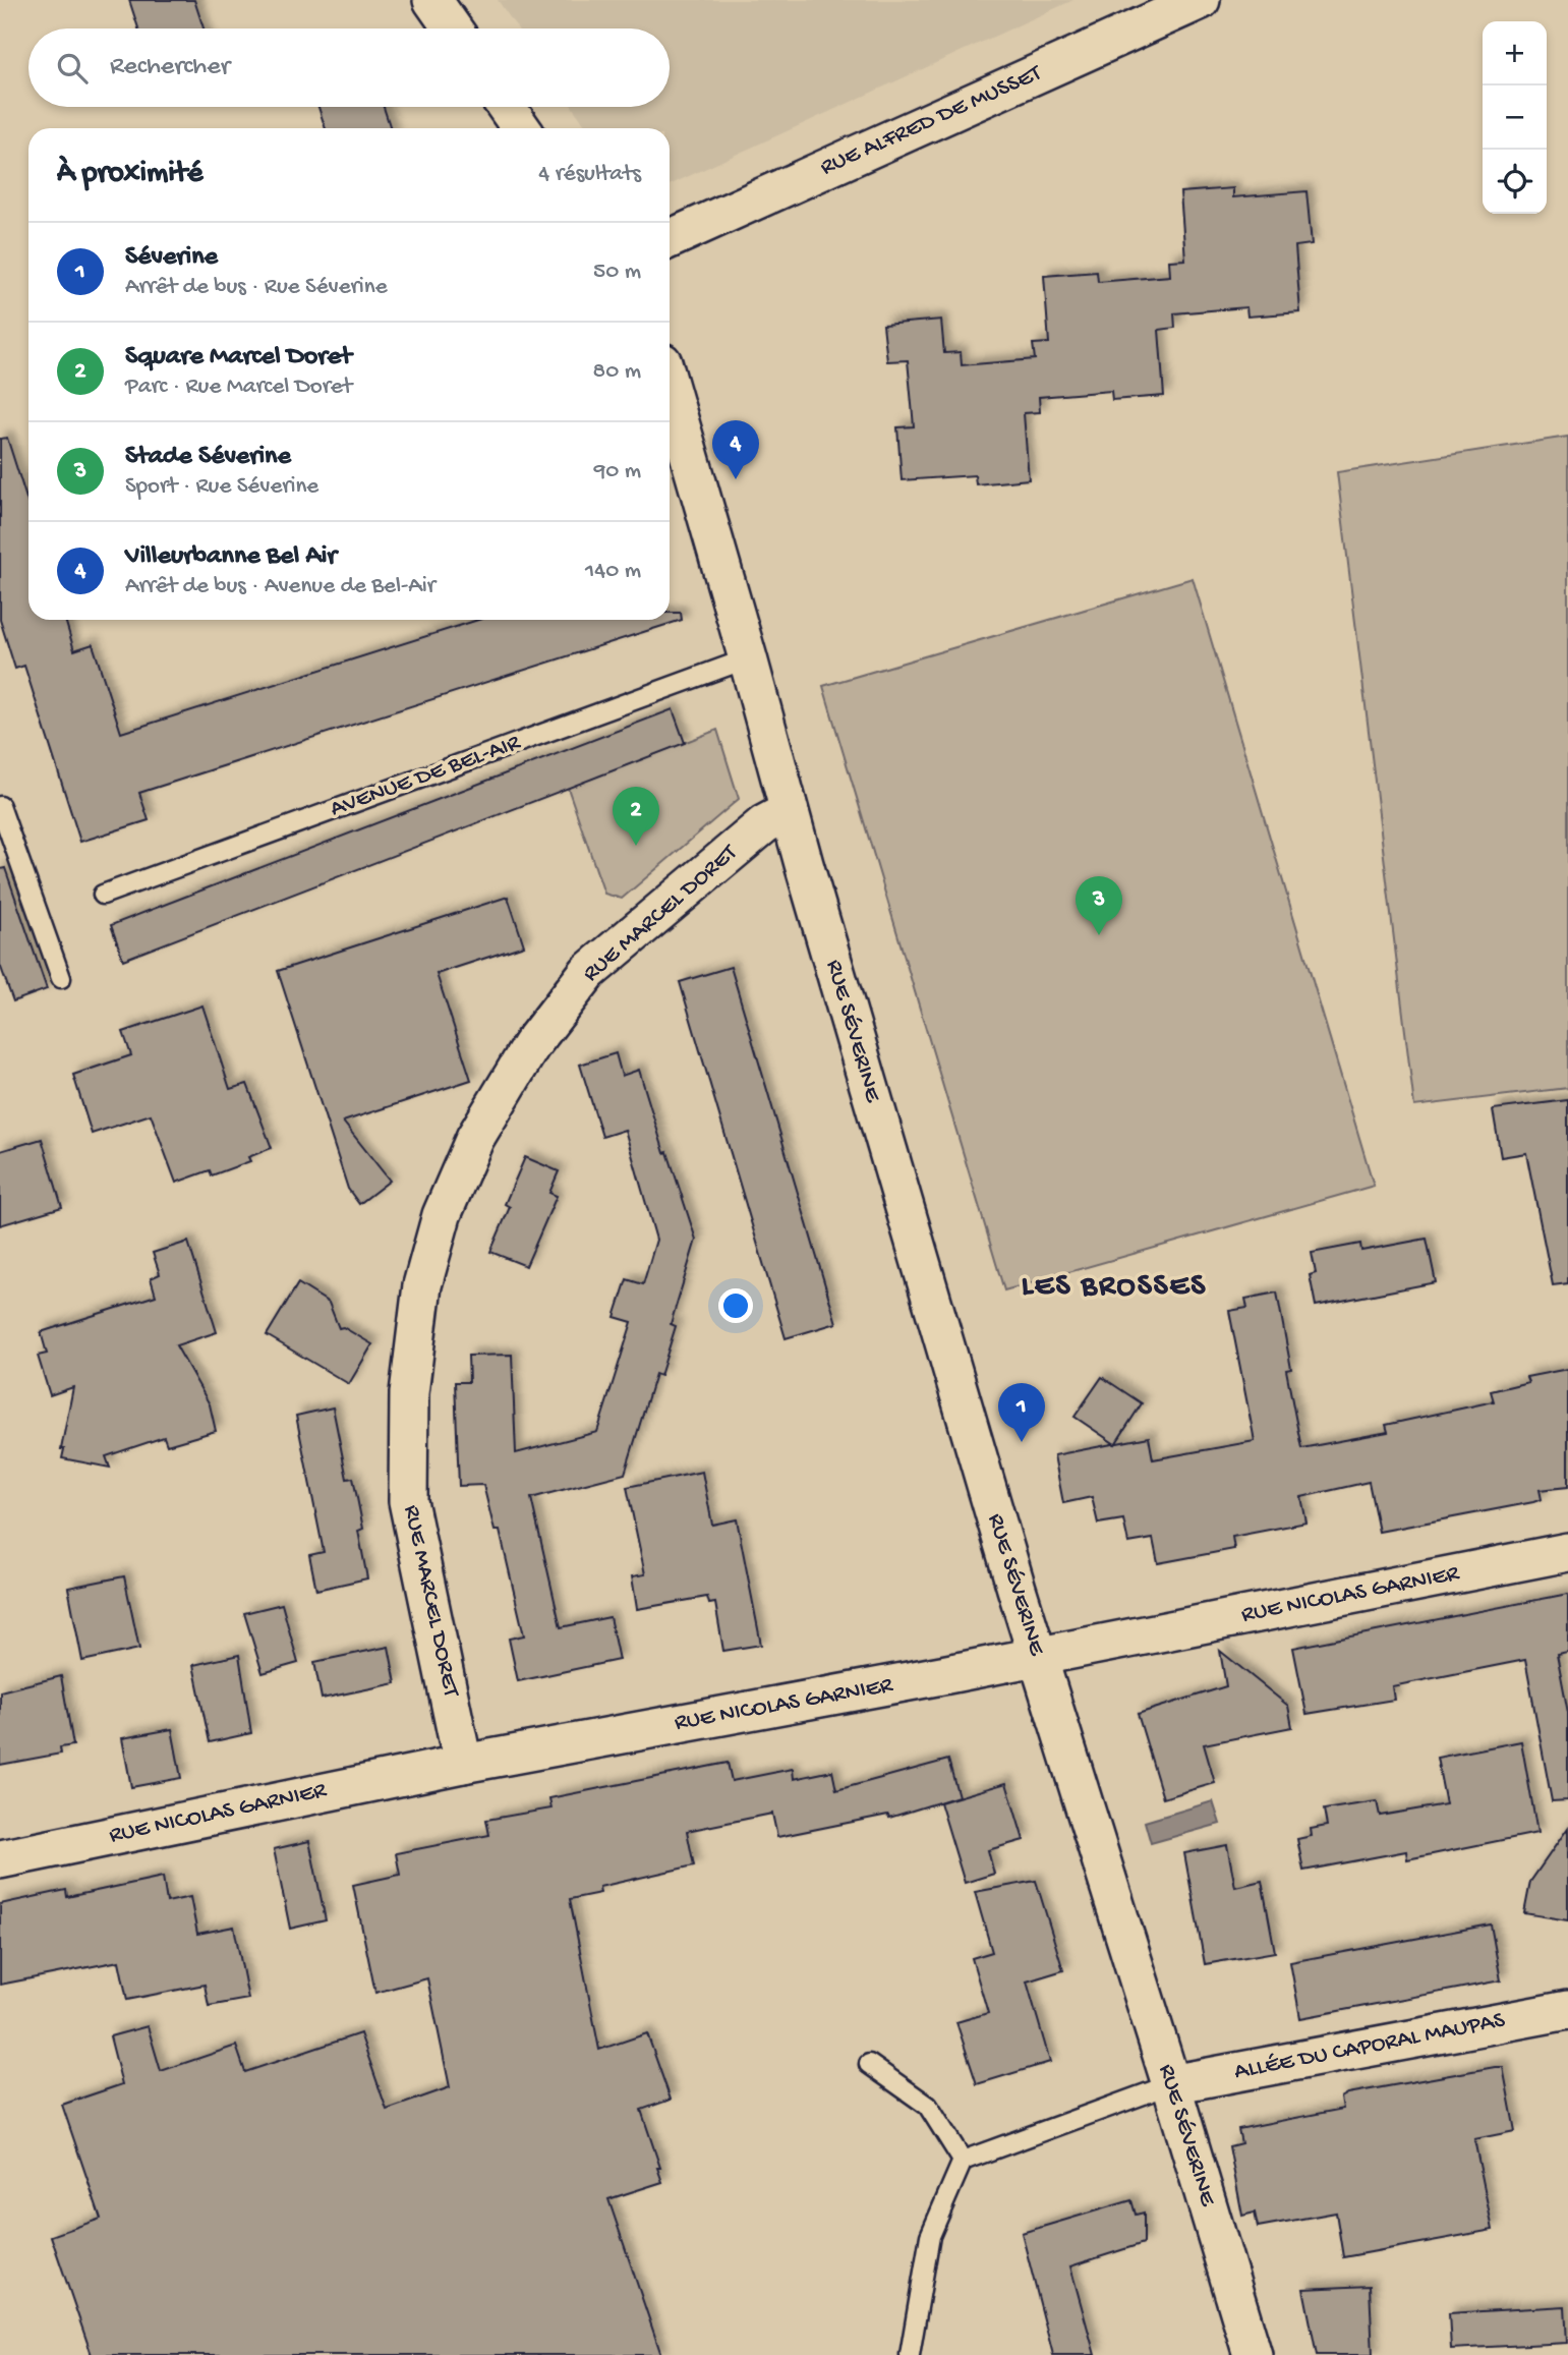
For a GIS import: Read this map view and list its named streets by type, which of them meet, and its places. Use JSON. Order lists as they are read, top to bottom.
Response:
{
  "streets": {
    "street": [
      "RUE ALFRED DE MUSSET",
      "RUE MARCEL DORET",
      "RUE SÉVERINE",
      "RUE NICOLAS GARNIER",
      "ALLÉE DU CAPORAL MAUPAS"
    ],
    "lane": ["AVENUE DE BEL-AIR"]
  },
  "crossings": [
    ["RUE MARCEL DORET", "RUE SÉVERINE"],
    ["RUE MARCEL DORET", "RUE NICOLAS GARNIER"],
    ["RUE SÉVERINE", "RUE NICOLAS GARNIER"],
    ["RUE SÉVERINE", "ALLÉE DU CAPORAL MAUPAS"]
  ],
  "districts": ["LES BROSSES"],
  "page": {
    "map_buttons": ["+", "−"],
    "search": "Rechercher",
    "heading": ["À proximité", "4 résultats"],
    "list": [
      {
        "mark": "1",
        "name": "Séverine",
        "note": "Arrêt de bus · Rue Séverine",
        "value": "50 m"
      },
      {
        "mark": "2",
        "name": "Square Marcel Doret",
        "note": "Parc · Rue Marcel Doret",
        "value": "80 m"
      },
      {
        "mark": "3",
        "name": "Stade Séverine",
        "note": "Sport · Rue Séverine",
        "value": "90 m"
      },
      {
        "mark": "4",
        "name": "Villeurbanne Bel Air",
        "note": "Arrêt de bus · Avenue de Bel-Air",
        "value": "140 m"
      }
    ],
    "pins": [
      "4",
      "2",
      "3",
      "1"
    ]
  }
}
